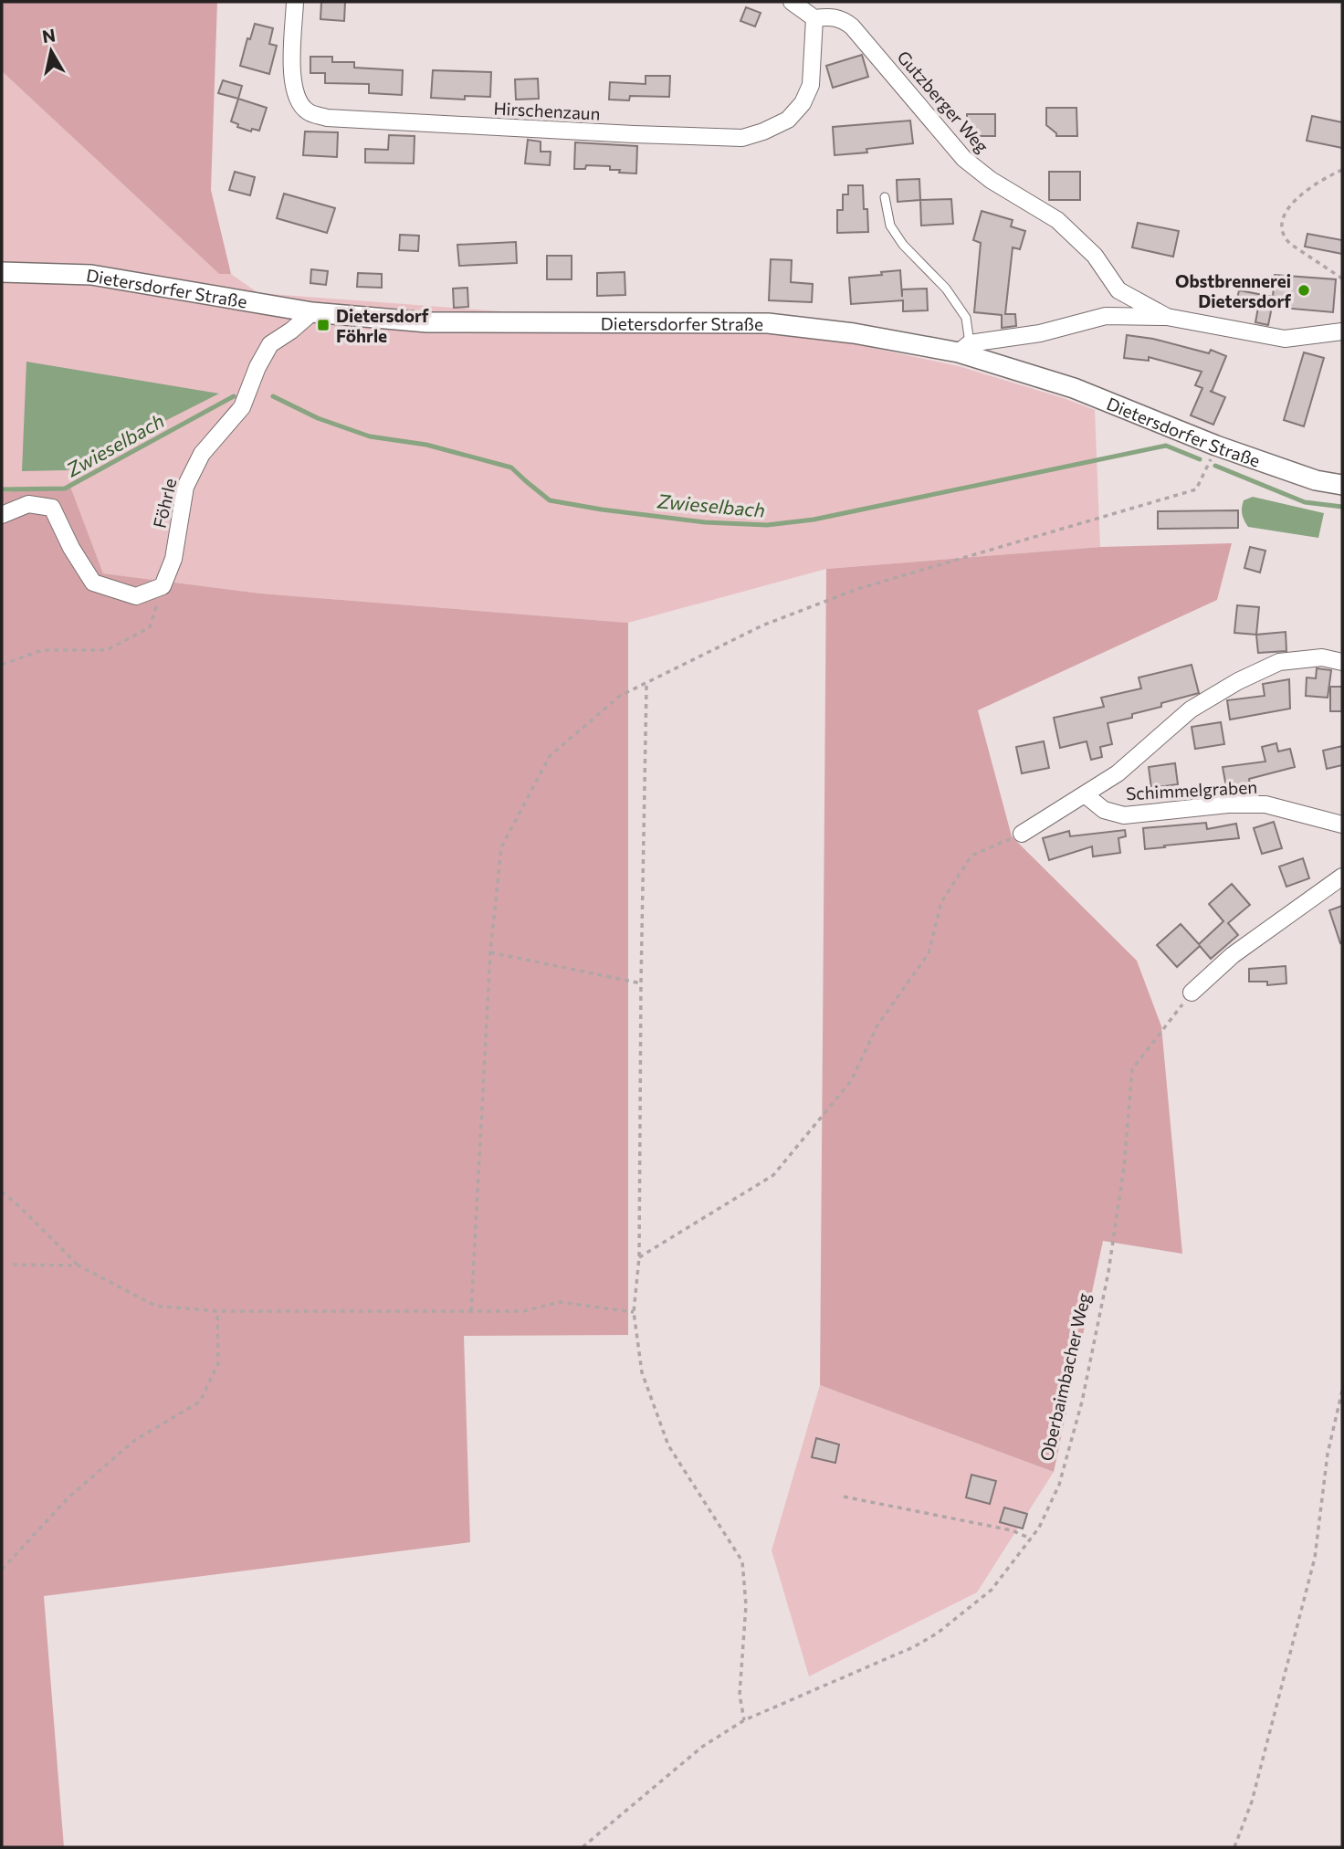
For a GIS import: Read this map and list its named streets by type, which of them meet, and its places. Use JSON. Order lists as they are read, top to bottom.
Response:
{
  "streets": {
    "street": [
      "Gutzberger Weg",
      "Hirschenzaun",
      "Dietersdorfer Straße",
      "Föhrle",
      "Schimmelgraben"
    ],
    "path": ["Oberbaimbacher Weg"]
  },
  "crossings": [
    ["Gutzberger Weg", "Hirschenzaun"],
    ["Dietersdorfer Straße", "Föhrle"]
  ],
  "water": ["Zwieselbach"],
  "places": {
    "other": ["Obstbrennerei Dietersdorf"],
    "transit": ["Dietersdorf Föhrle"]
  },
  "north": "top"
}
